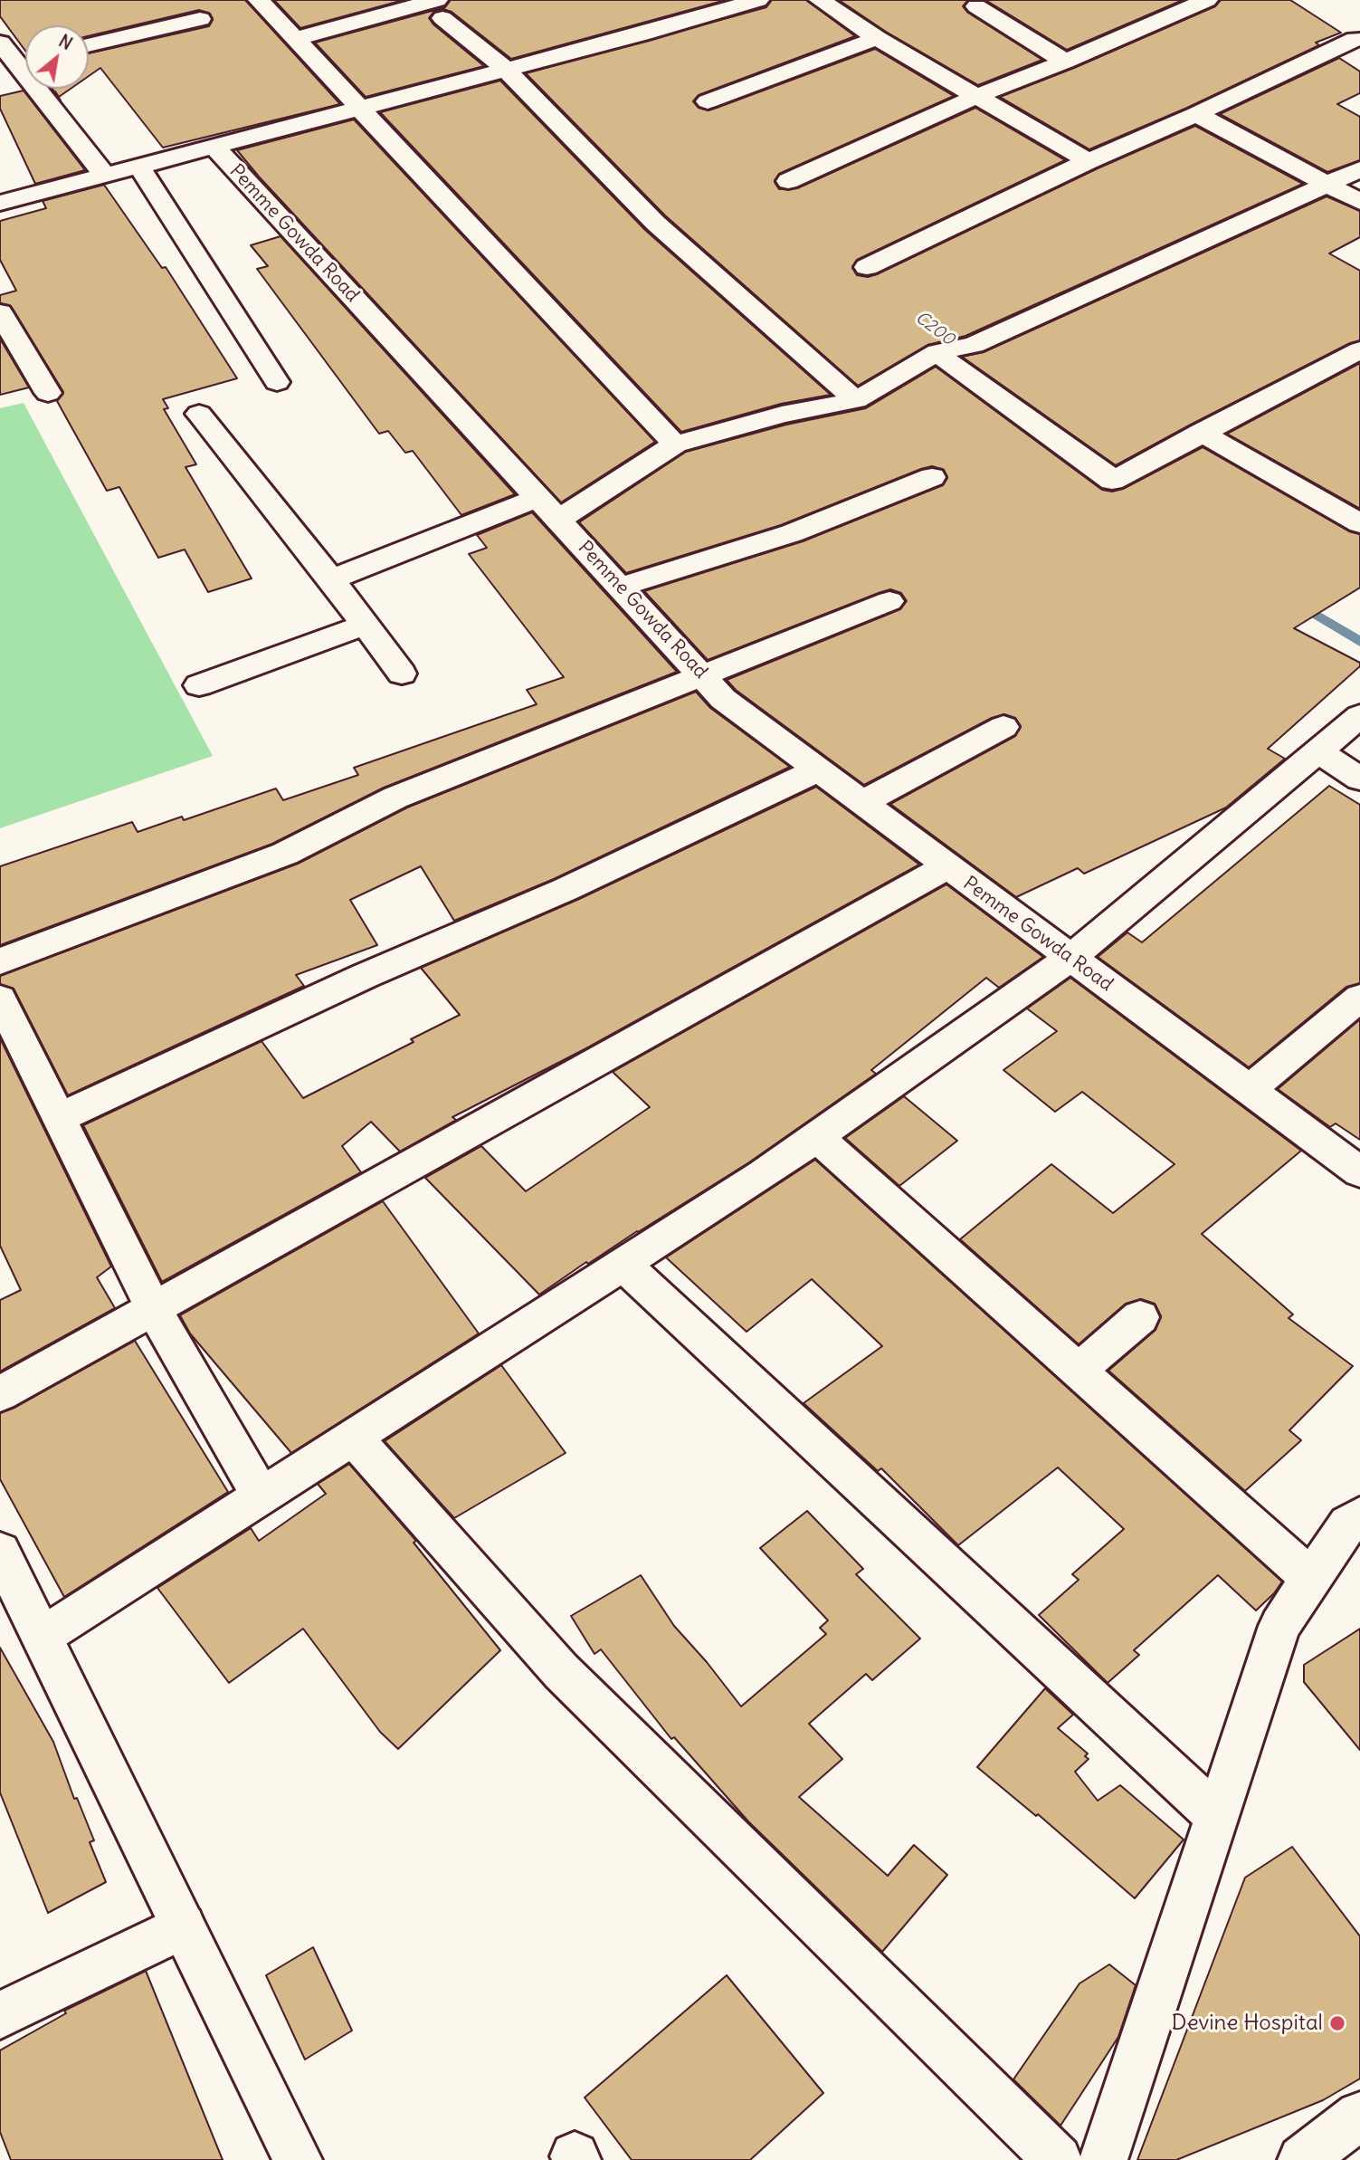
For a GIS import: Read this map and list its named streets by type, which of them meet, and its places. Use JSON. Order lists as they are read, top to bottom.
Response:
{
  "streets": {
    "street": ["Pemme Gowda Road"]
  },
  "water": ["C200"],
  "places": ["Devine Hospital"],
  "north": "top right"
}
